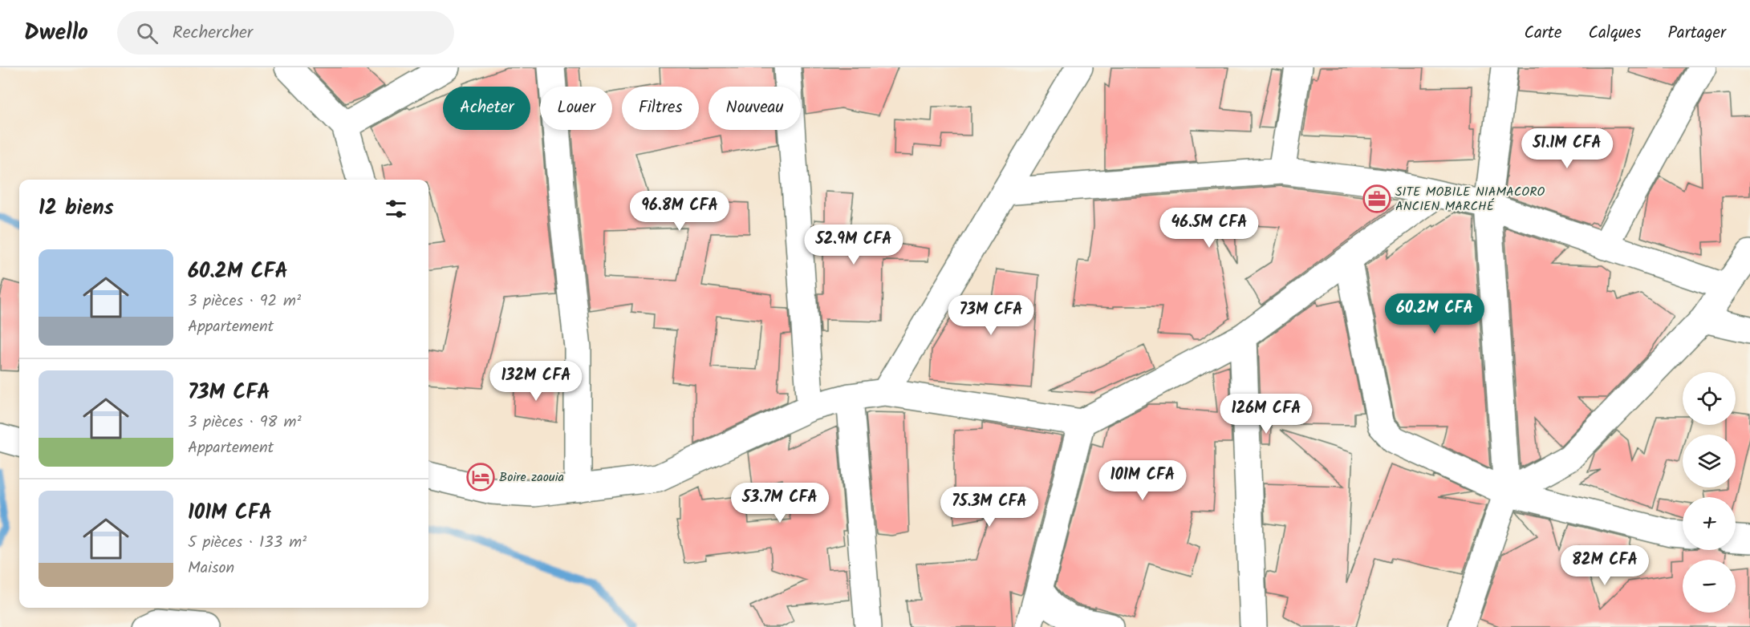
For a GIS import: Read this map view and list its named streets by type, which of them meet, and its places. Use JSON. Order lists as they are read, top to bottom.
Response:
{
  "places": {
    "office": ["SITE MOBILE NIAMACORO ANCIEN MARCHÉ"],
    "hotel": ["Boire zaouia"]
  },
  "page": {
    "header": "Dwello",
    "search": "Rechercher",
    "nav": ["Carte", "Calques", "Partager"],
    "chip": [
      "Acheter",
      "Louer",
      "Filtres",
      "Nouveau"
    ],
    "price": [
      "51.1M CFA",
      "96.8M CFA",
      "46.5M CFA",
      "52.9M CFA",
      "60.2M CFA",
      "73M CFA",
      "132M CFA",
      "126M CFA",
      "101M CFA",
      "53.7M CFA",
      "75.3M CFA",
      "82M CFA"
    ],
    "heading": "12 biens",
    "list": [
      {
        "name": "60.2M CFA",
        "note": "3 pièces · 92 m² · Appartement"
      },
      {
        "name": "73M CFA",
        "note": "3 pièces · 98 m² · Appartement"
      },
      {
        "name": "101M CFA",
        "note": "5 pièces · 133 m² · Maison"
      }
    ],
    "map_buttons": ["+", "−"]
  }
}
